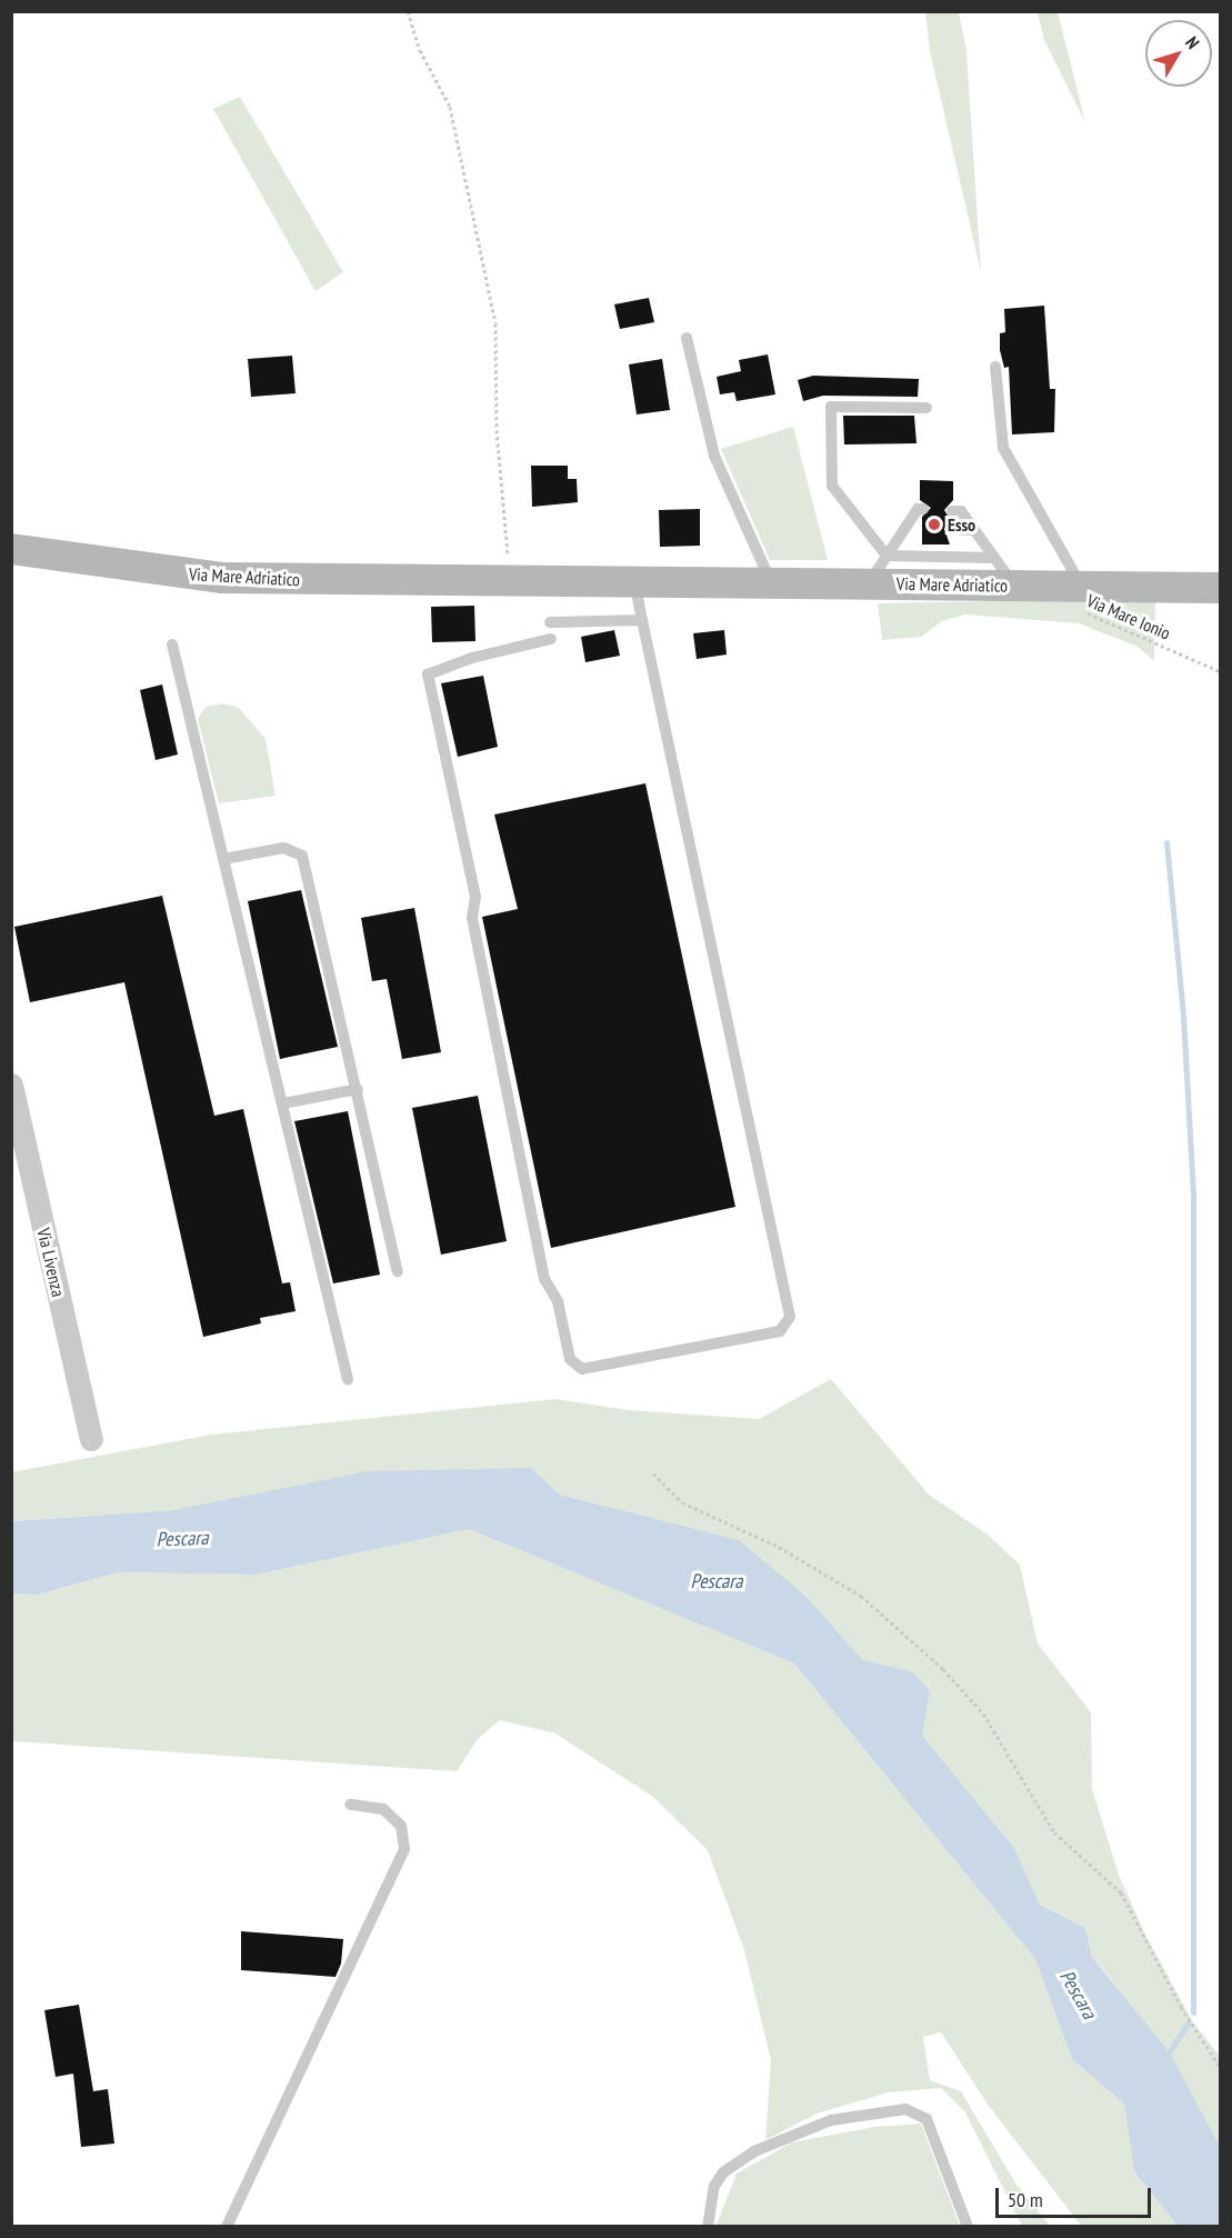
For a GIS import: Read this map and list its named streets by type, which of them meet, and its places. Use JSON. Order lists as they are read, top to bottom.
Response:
{
  "streets": {
    "main road": ["Via Mare Adriatico"],
    "street": ["Via Livenza"],
    "path": ["Via Mare Ionio"]
  },
  "crossings": [
    ["Via Mare Adriatico", "Via Mare Ionio"]
  ],
  "water": ["Pescara"],
  "places": ["Esso"],
  "scale_bar": "50 m",
  "north": "top right"
}
